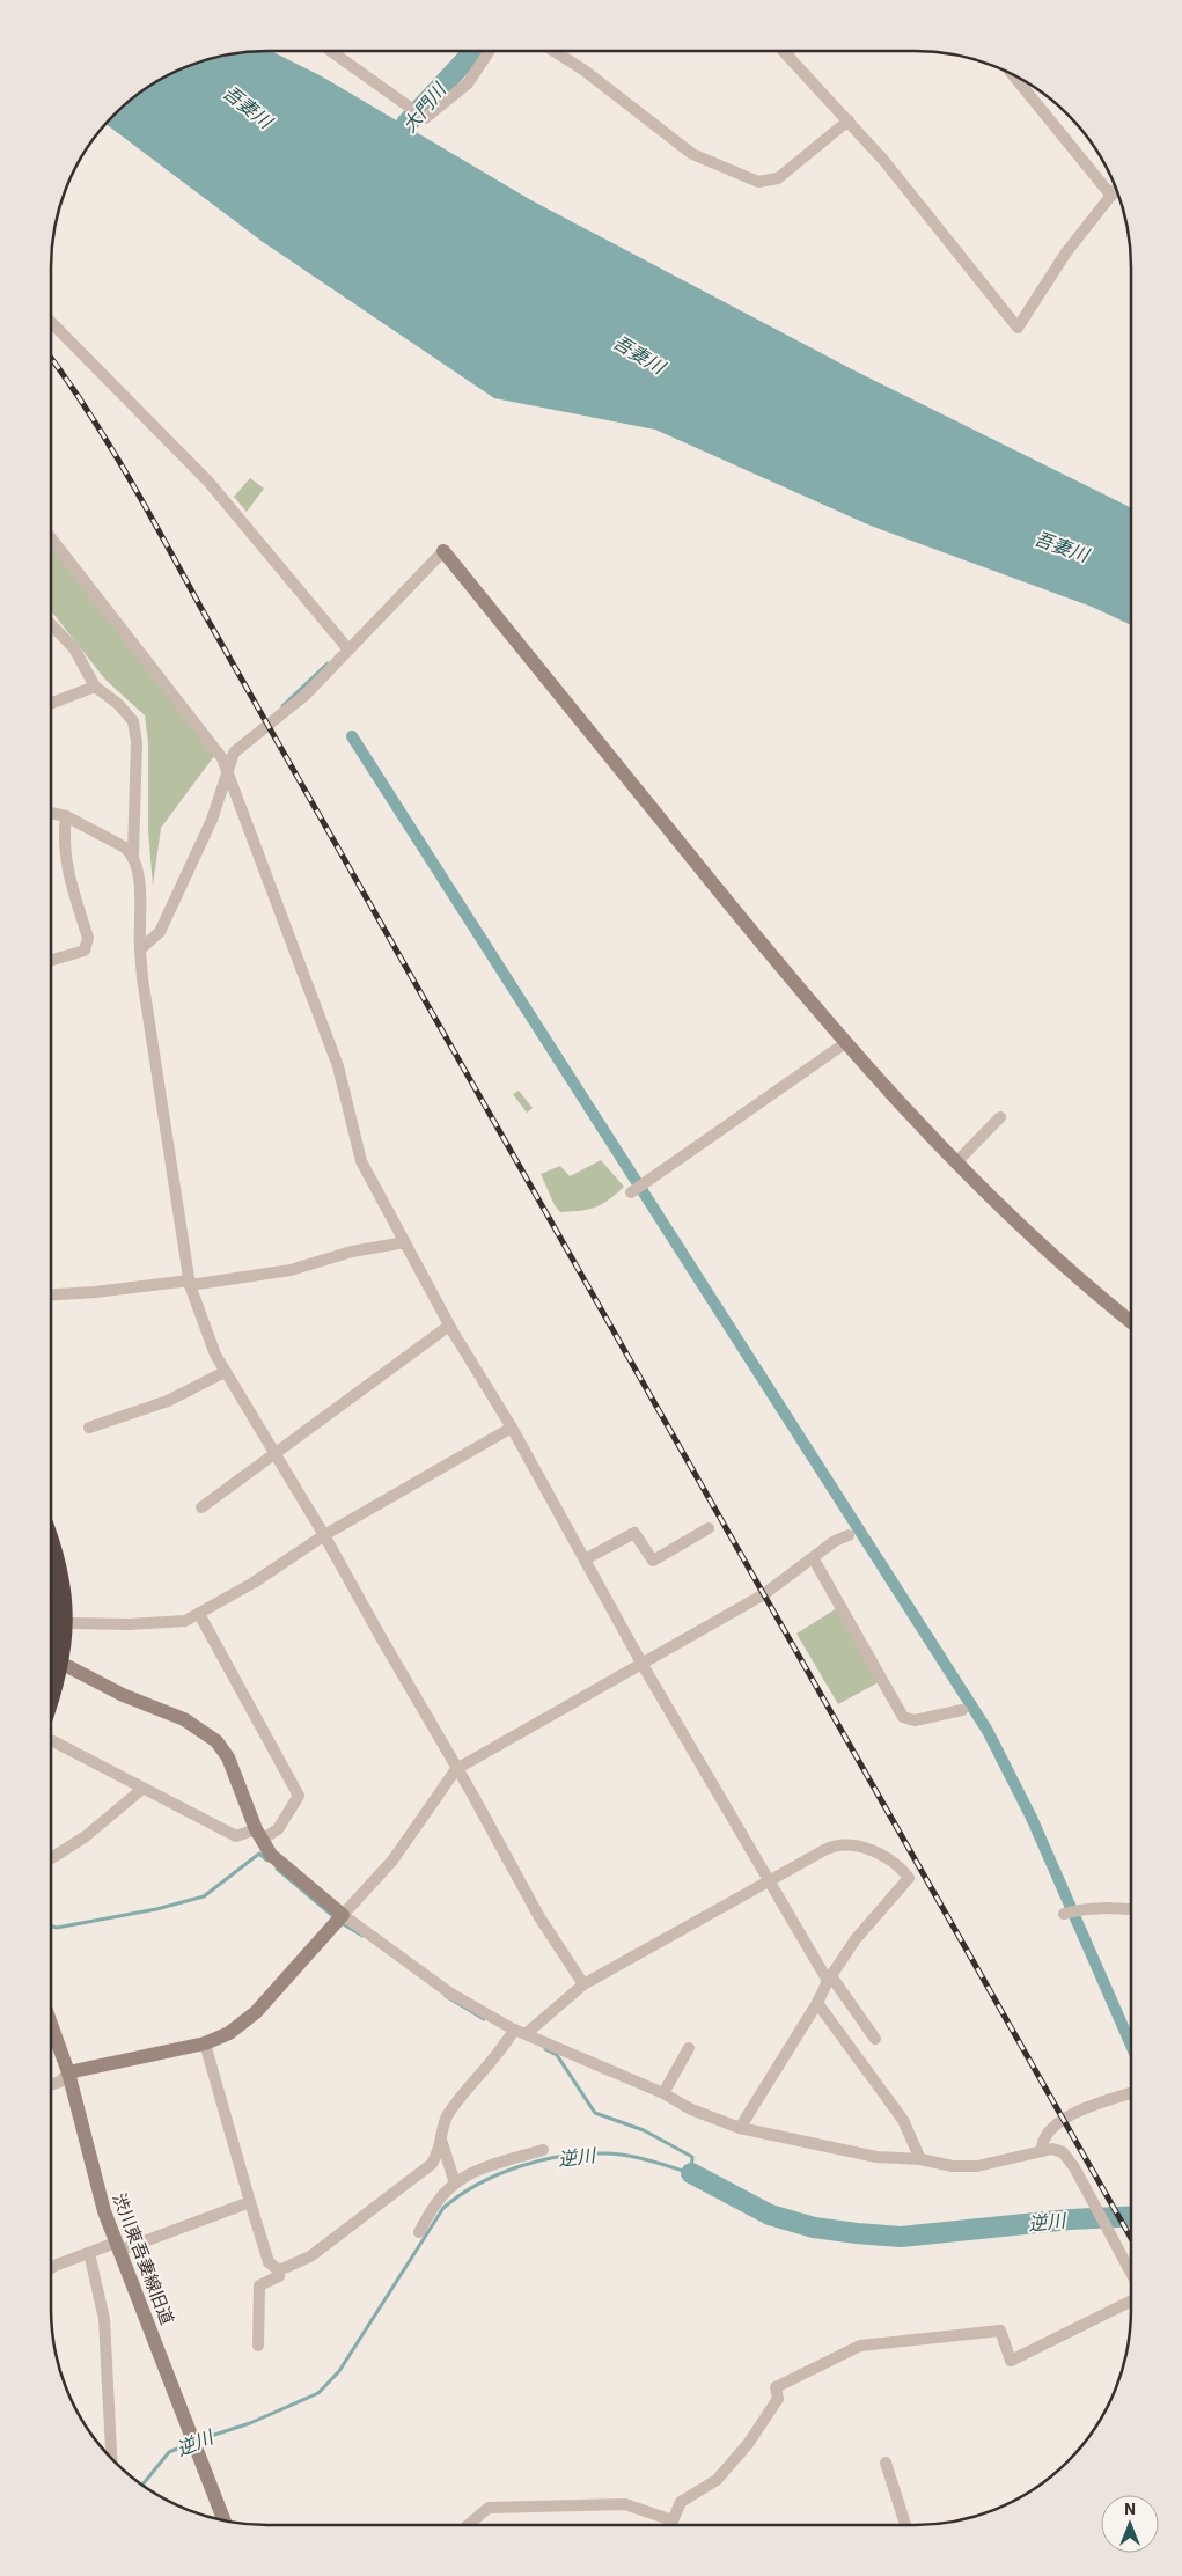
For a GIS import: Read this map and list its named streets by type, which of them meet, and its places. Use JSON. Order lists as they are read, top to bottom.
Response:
{
  "streets": {
    "street": ["渋川東吾妻線旧道"]
  },
  "water": ["吾妻川", "大門川", "逆川"],
  "north": "top"
}
